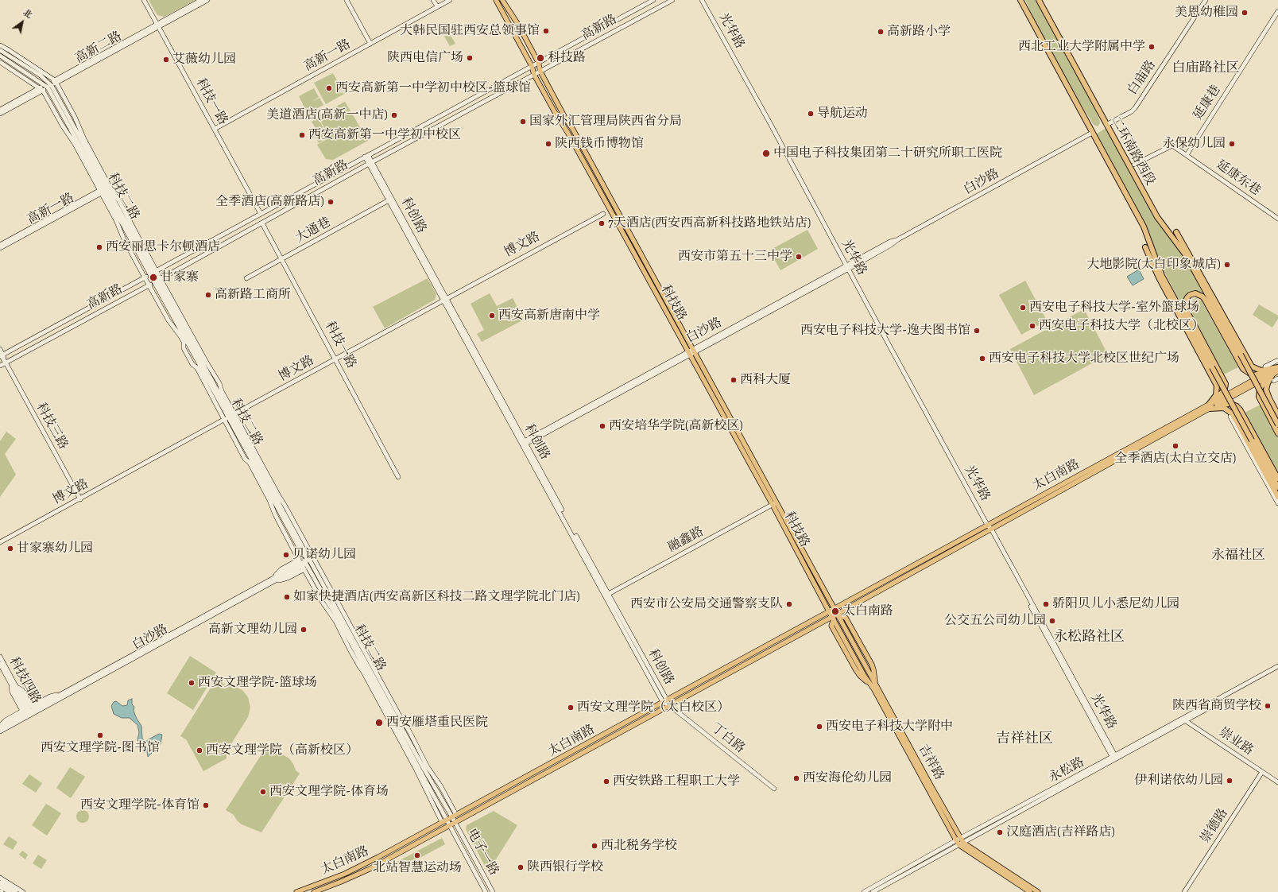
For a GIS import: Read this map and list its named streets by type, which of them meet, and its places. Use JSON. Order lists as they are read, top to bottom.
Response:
{
  "streets": {
    "highway": ["二环南路西段"],
    "main road": ["科技路", "太白南路", "吉祥路"],
    "street": [
      "高新路",
      "光华路",
      "高新二路",
      "高新一路",
      "白庙路",
      "科技一路",
      "延康巷",
      "延康东巷",
      "白沙路",
      "科技二路",
      "科创路",
      "大通巷",
      "博文路",
      "科技三路",
      "融鑫路",
      "科技四路",
      "丁白路",
      "崇业路",
      "永松路",
      "崇德路",
      "电子一路"
    ]
  },
  "crossings": [
    ["高新路", "科技一路"],
    ["高新路", "科技二路"],
    ["高新路", "科创路"],
    ["高新路", "科技路"],
    ["高新路", "科技三路"],
    ["光华路", "白沙路"],
    ["光华路", "太白南路"],
    ["光华路", "永松路"],
    ["高新二路", "科技一路"],
    ["高新二路", "科技二路"],
    ["高新一路", "科技一路"],
    ["高新一路", "科技二路"],
    ["白庙路", "二环南路西段"],
    ["科技一路", "大通巷"],
    ["科技一路", "博文路"],
    ["延康巷", "延康东巷"],
    ["二环南路西段", "白沙路"],
    ["白沙路", "科技二路"],
    ["白沙路", "科创路"],
    ["白沙路", "科技路"],
    ["白沙路", "科技四路"],
    ["科技二路", "博文路"],
    ["科技二路", "太白南路"],
    ["科技二路", "电子一路"],
    ["科创路", "大通巷"],
    ["科创路", "博文路"],
    ["科创路", "太白南路"],
    ["科创路", "融鑫路"],
    ["科创路", "丁白路"],
    ["博文路", "科技三路"],
    ["科技路", "太白南路"],
    ["科技路", "融鑫路"],
    ["科技路", "吉祥路"],
    ["太白南路", "丁白路"],
    ["太白南路", "吉祥路"],
    ["太白南路", "电子一路"],
    ["崇业路", "永松路"],
    ["崇业路", "崇德路"],
    ["吉祥路", "永松路"]
  ],
  "districts": [
    "白庙路社区",
    "永福社区",
    "永松路社区",
    "吉祥社区"
  ],
  "places": [
    "美恩幼稚园",
    "大韩民国驻西安总领事馆",
    "高新路小学",
    "西北工业大学附属中学",
    "陕西电信广场",
    "科技路",
    "艾薇幼儿园",
    "西安高新第一中学初中校区-篮球馆",
    "导航运动",
    "美道酒店(高新一中店)",
    "国家外汇管理局陕西省分局",
    "西安高新第一中学初中校区",
    "陕西钱币博物馆",
    "永保幼儿园",
    "中国电子科技集团第二十研究所职工医院",
    "全季酒店(高新路店)",
    "7天酒店(西安西高新科技路地铁站店)",
    "西安丽思卡尔顿酒店",
    "西安市第五十三中学",
    "大地影院(太白印象城店)",
    "甘家寨",
    "高新路工商所",
    "西安电子科技大学-室外篮球场",
    "西安高新唐南中学",
    "西安电子科技大学（北校区）",
    "西安电子科技大学-逸夫图书馆",
    "西安电子科技大学北校区世纪广场",
    "西科大厦",
    "西安培华学院(高新校区)",
    "全季酒店(太白立交店)",
    "甘家寨幼儿园",
    "贝诺幼儿园",
    "如家快捷酒店(西安高新区科技二路文理学院北门店)",
    "西安市公安局交通警察支队",
    "骄阳贝儿小悉尼幼儿园",
    "太白南路",
    "公交五公司幼儿园",
    "高新文理幼儿园",
    "西安文理学院-篮球场",
    "陕西省商贸学校",
    "西安文理学院（太白校区）",
    "西安雁塔重民医院",
    "西安电子科技大学附中",
    "西安文理学院-图书馆",
    "西安文理学院（高新校区）",
    "西安海伦幼儿园",
    "伊利诺依幼儿园",
    "西安铁路工程职工大学",
    "西安文理学院-体育场",
    "西安文理学院-体育馆",
    "汉庭酒店(吉祥路店)",
    "西北税务学校",
    "北站智慧运动场",
    "陕西银行学校"
  ],
  "north": "top right"
}
